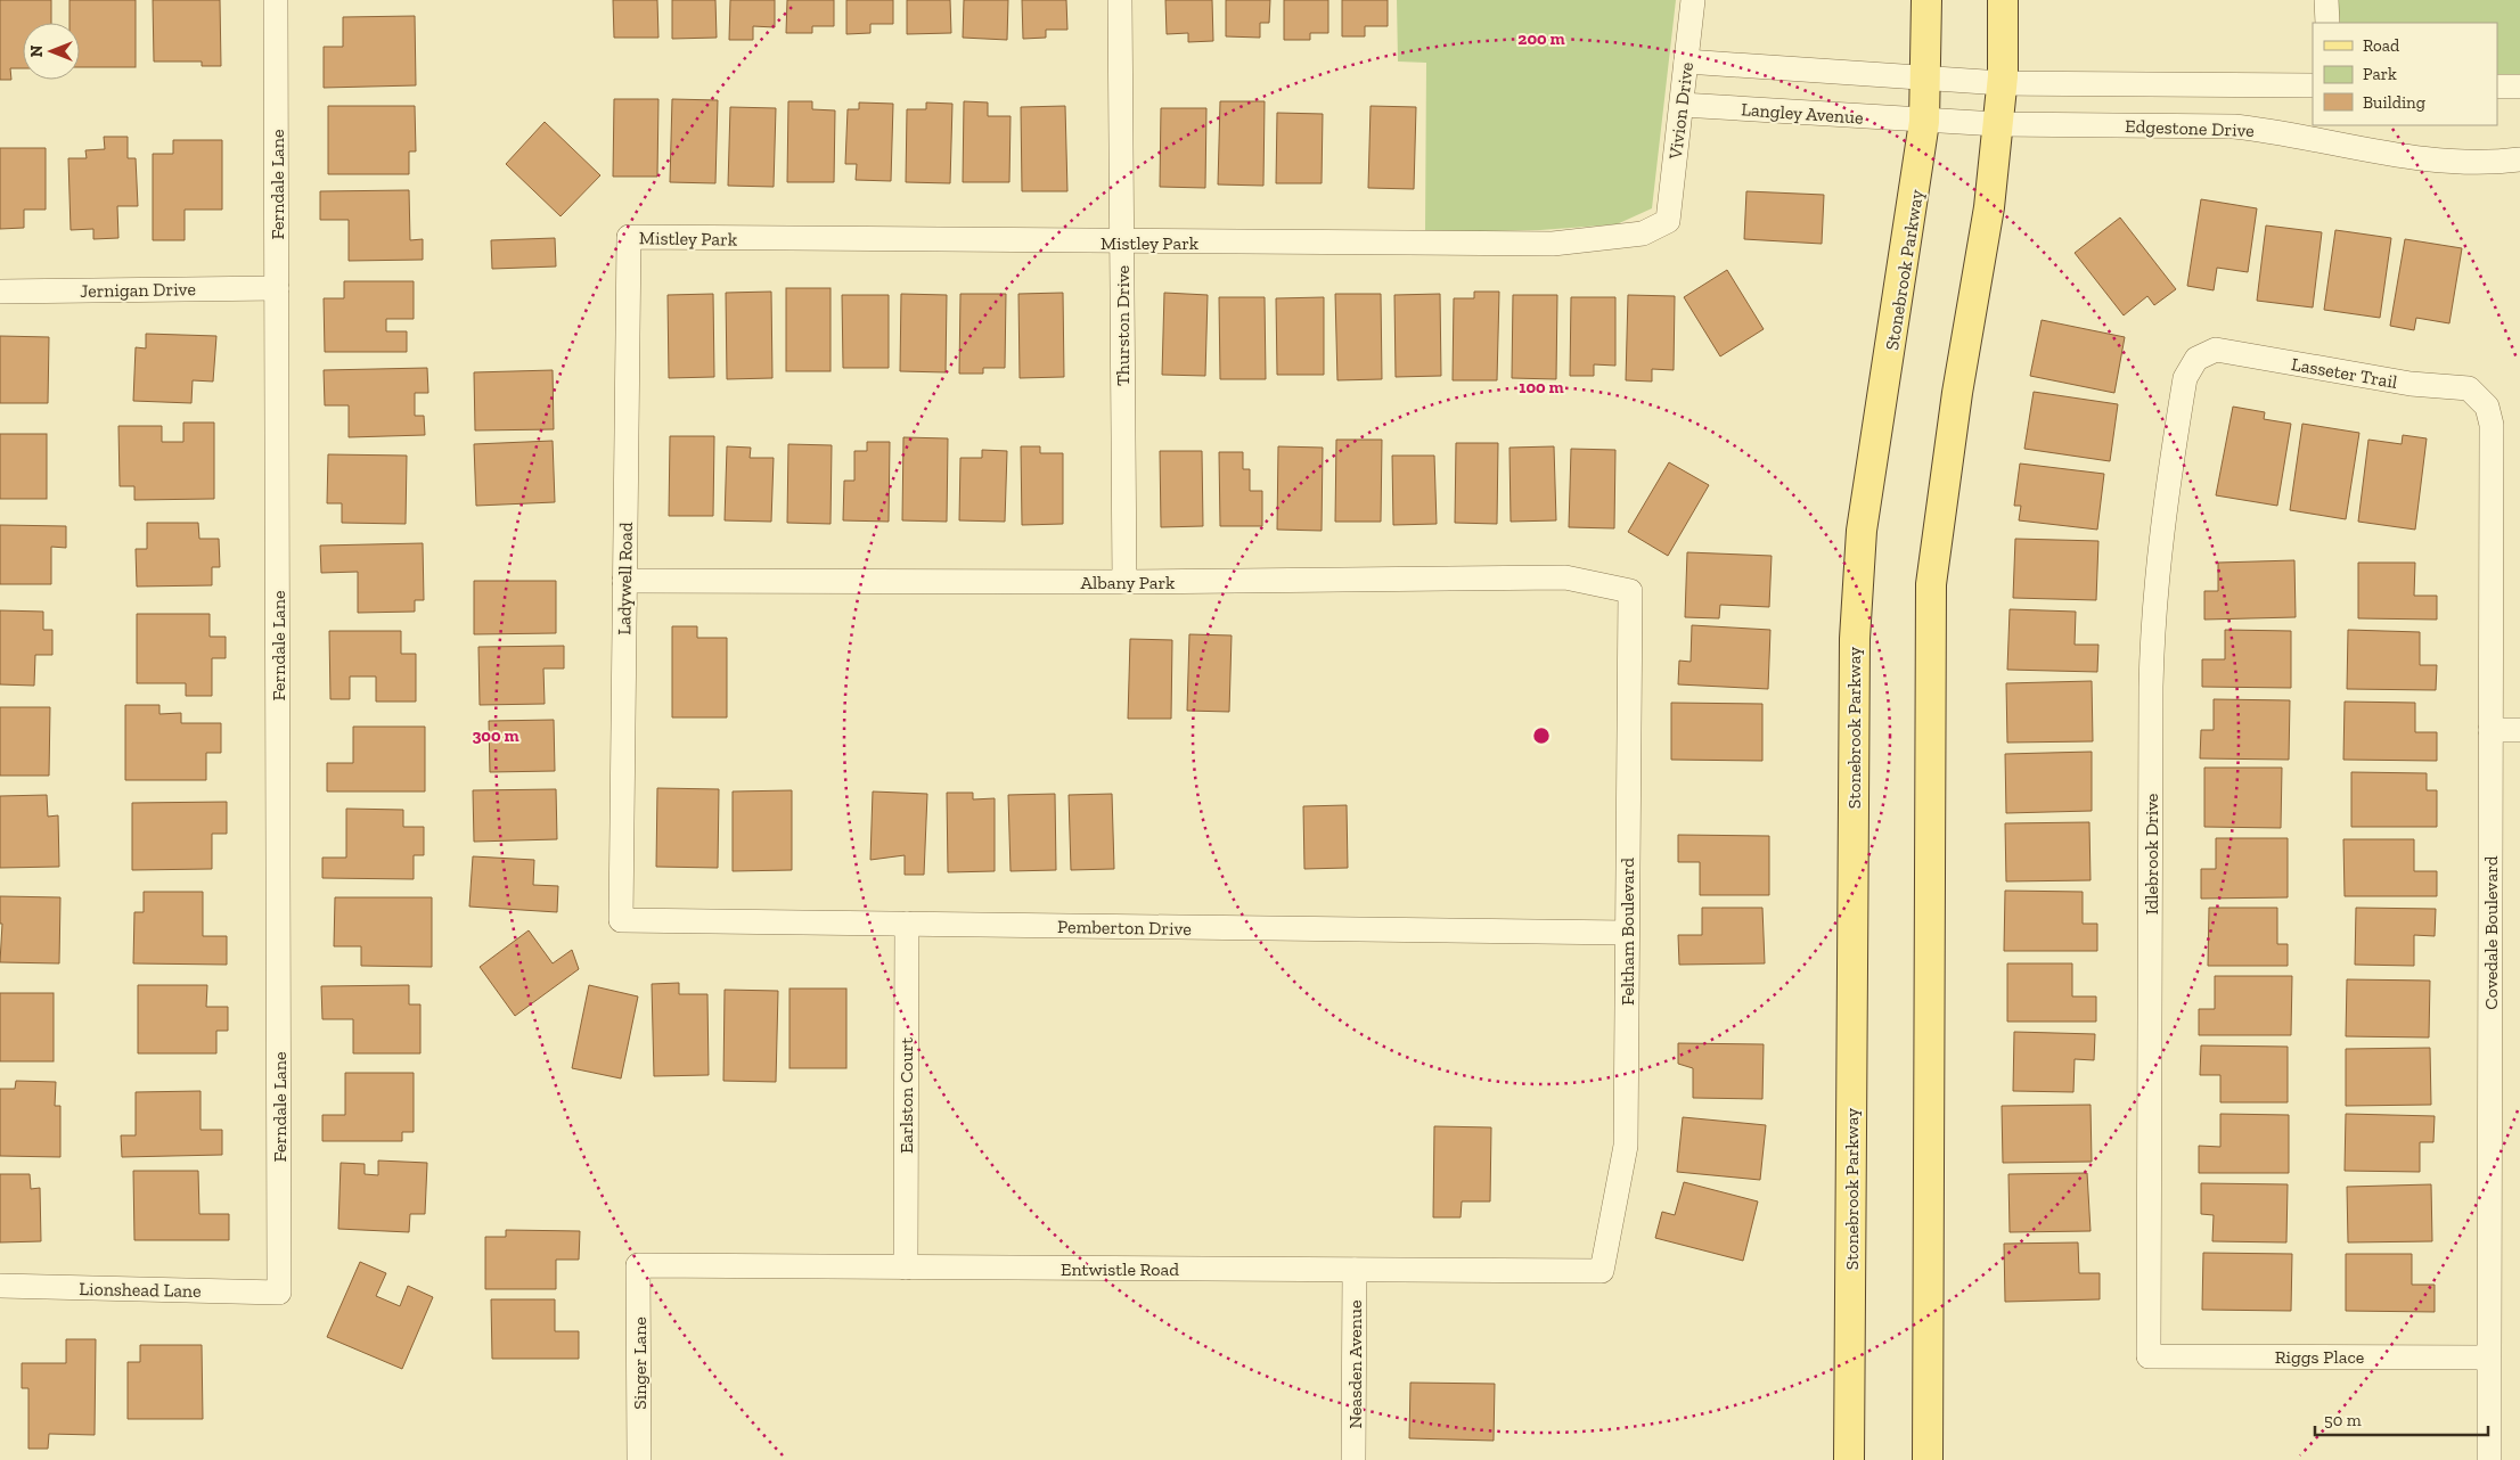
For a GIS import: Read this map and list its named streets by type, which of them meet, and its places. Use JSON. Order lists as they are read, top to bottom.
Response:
{
  "streets": {
    "main road": ["Stonebrook Parkway"],
    "street": [
      "Vivion Drive",
      "Langley Avenue",
      "Edgestone Drive",
      "Ferndale Lane",
      "Mistley Park",
      "Jernigan Drive",
      "Thurston Drive",
      "Lasseter Trail",
      "Ladywell Road",
      "Albany Park",
      "Idlebrook Drive",
      "Pemberton Drive",
      "Feltham Boulevard",
      "Covedale Boulevard",
      "Earlston Court",
      "Entwistle Road",
      "Lionshead Lane",
      "Riggs Place",
      "Singer Lane",
      "Neasden Avenue"
    ]
  },
  "crossings": [
    ["Vivion Drive", "Langley Avenue"],
    ["Vivion Drive", "Mistley Park"],
    ["Langley Avenue", "Edgestone Drive"],
    ["Langley Avenue", "Stonebrook Parkway"],
    ["Edgestone Drive", "Stonebrook Parkway"],
    ["Ferndale Lane", "Jernigan Drive"],
    ["Ferndale Lane", "Lionshead Lane"],
    ["Mistley Park", "Thurston Drive"],
    ["Mistley Park", "Ladywell Road"],
    ["Thurston Drive", "Albany Park"],
    ["Lasseter Trail", "Idlebrook Drive"],
    ["Lasseter Trail", "Covedale Boulevard"],
    ["Ladywell Road", "Albany Park"],
    ["Ladywell Road", "Pemberton Drive"],
    ["Albany Park", "Feltham Boulevard"],
    ["Idlebrook Drive", "Riggs Place"],
    ["Pemberton Drive", "Feltham Boulevard"],
    ["Pemberton Drive", "Earlston Court"],
    ["Feltham Boulevard", "Entwistle Road"],
    ["Covedale Boulevard", "Riggs Place"],
    ["Earlston Court", "Entwistle Road"],
    ["Entwistle Road", "Singer Lane"],
    ["Entwistle Road", "Neasden Avenue"]
  ],
  "legend": ["Road", "Park", "Building"],
  "scale_bar": "50 m",
  "north": "left",
  "rings": ["200 m", "100 m", "300 m"]
}
